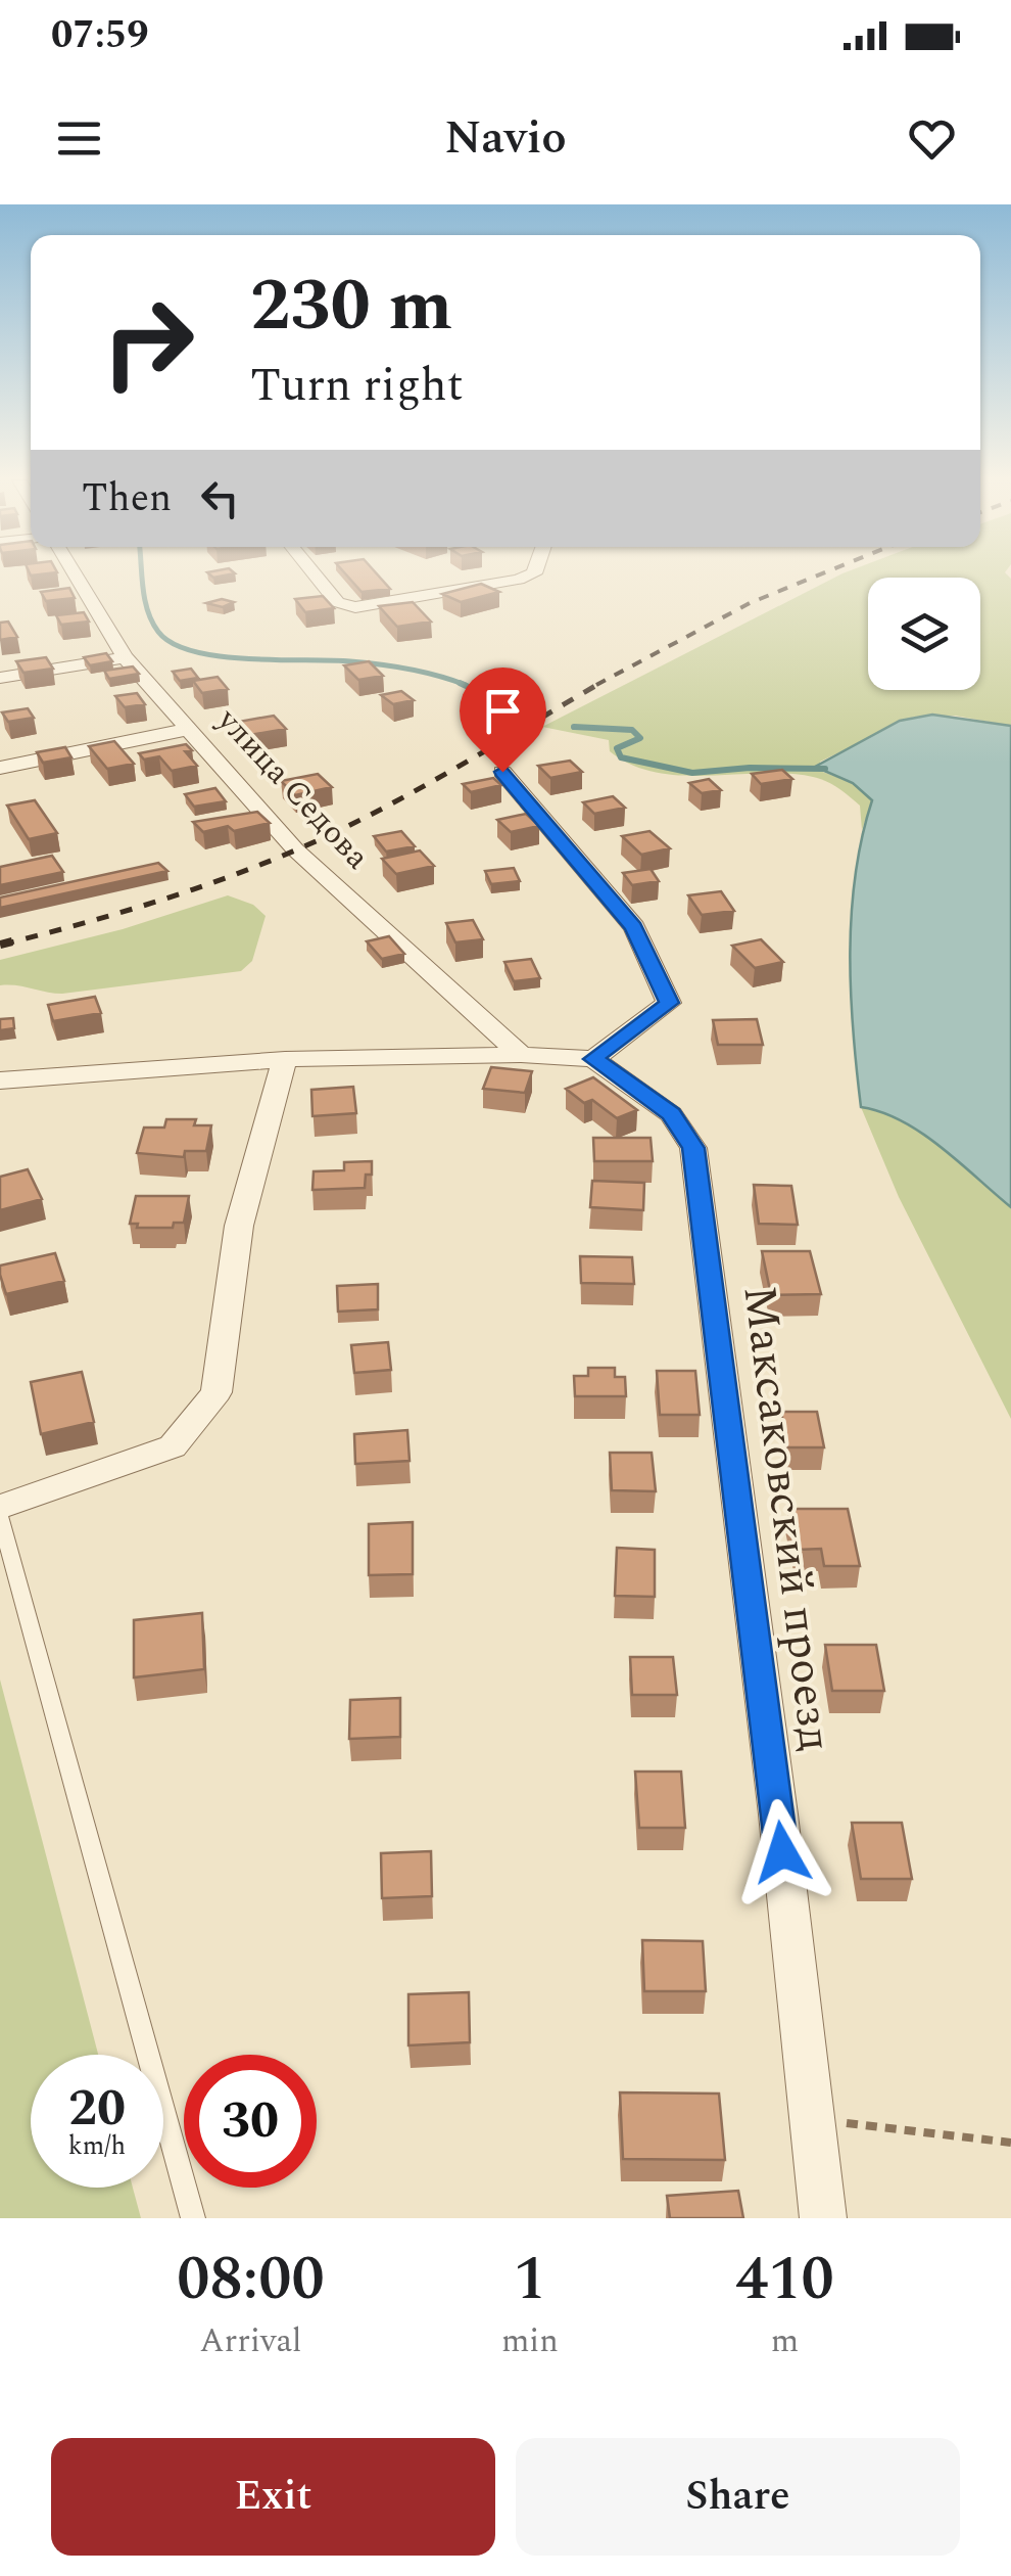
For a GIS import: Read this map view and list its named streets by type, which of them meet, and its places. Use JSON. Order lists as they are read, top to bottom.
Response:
{
  "streets": {
    "street": ["улица Седова", "Максаковский проезд"]
  },
  "page": {
    "status": "07:59",
    "header": "Navio",
    "turn": ["230 m", "Turn right"],
    "then": "Then",
    "speed": "20 km/h",
    "limit": "30",
    "eta": [
      "08:00",
      "Arrival",
      "1",
      "min",
      "410",
      "m"
    ],
    "buttons": ["Exit", "Share"]
  }
}
